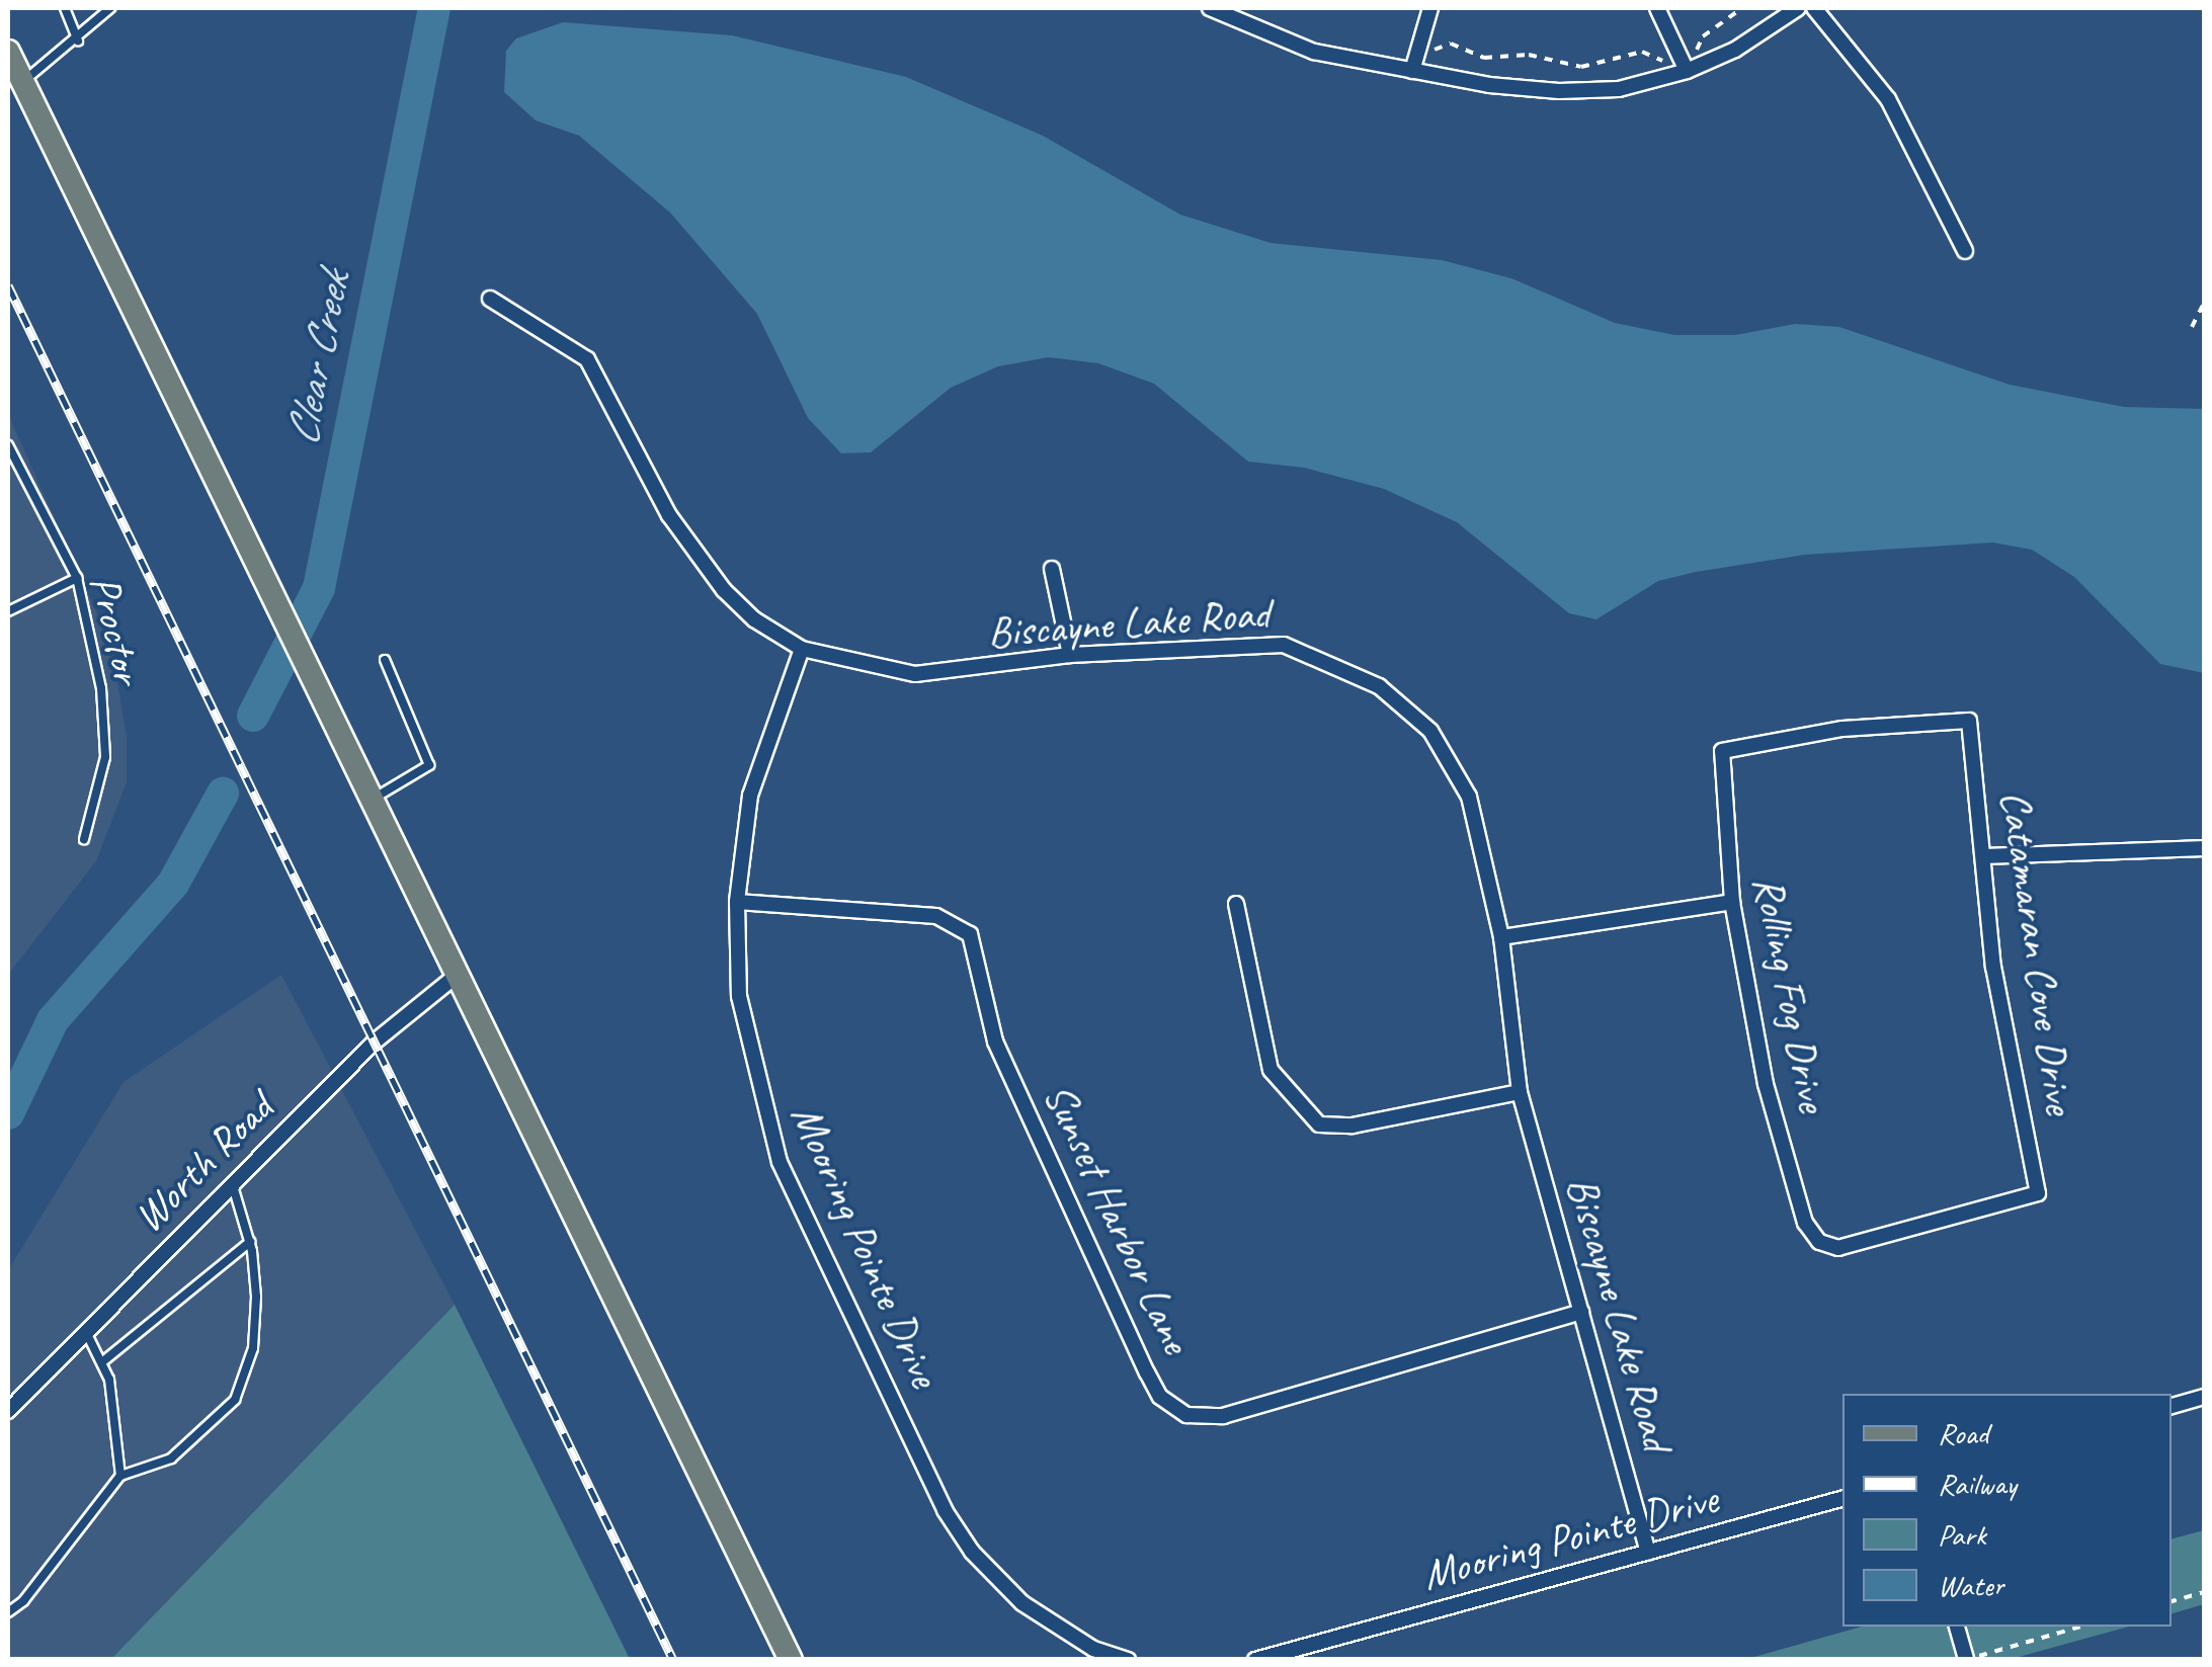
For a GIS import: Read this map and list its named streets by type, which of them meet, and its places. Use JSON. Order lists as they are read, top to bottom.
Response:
{
  "streets": {
    "street": [
      "Biscayne Lake Road",
      "Catamaran Cove Drive",
      "Rolling Fog Drive",
      "Worth Road",
      "Sunset Harbor Lane",
      "Mooring Pointe Drive"
    ],
    "lane": ["Proctor"]
  },
  "crossings": [
    ["Biscayne Lake Road", "Sunset Harbor Lane"],
    ["Biscayne Lake Road", "Mooring Pointe Drive"],
    ["Catamaran Cove Drive", "Rolling Fog Drive"],
    ["Sunset Harbor Lane", "Mooring Pointe Drive"]
  ],
  "water": ["Clear Creek"],
  "legend": [
    "Road",
    "Railway",
    "Park",
    "Water"
  ]
}
